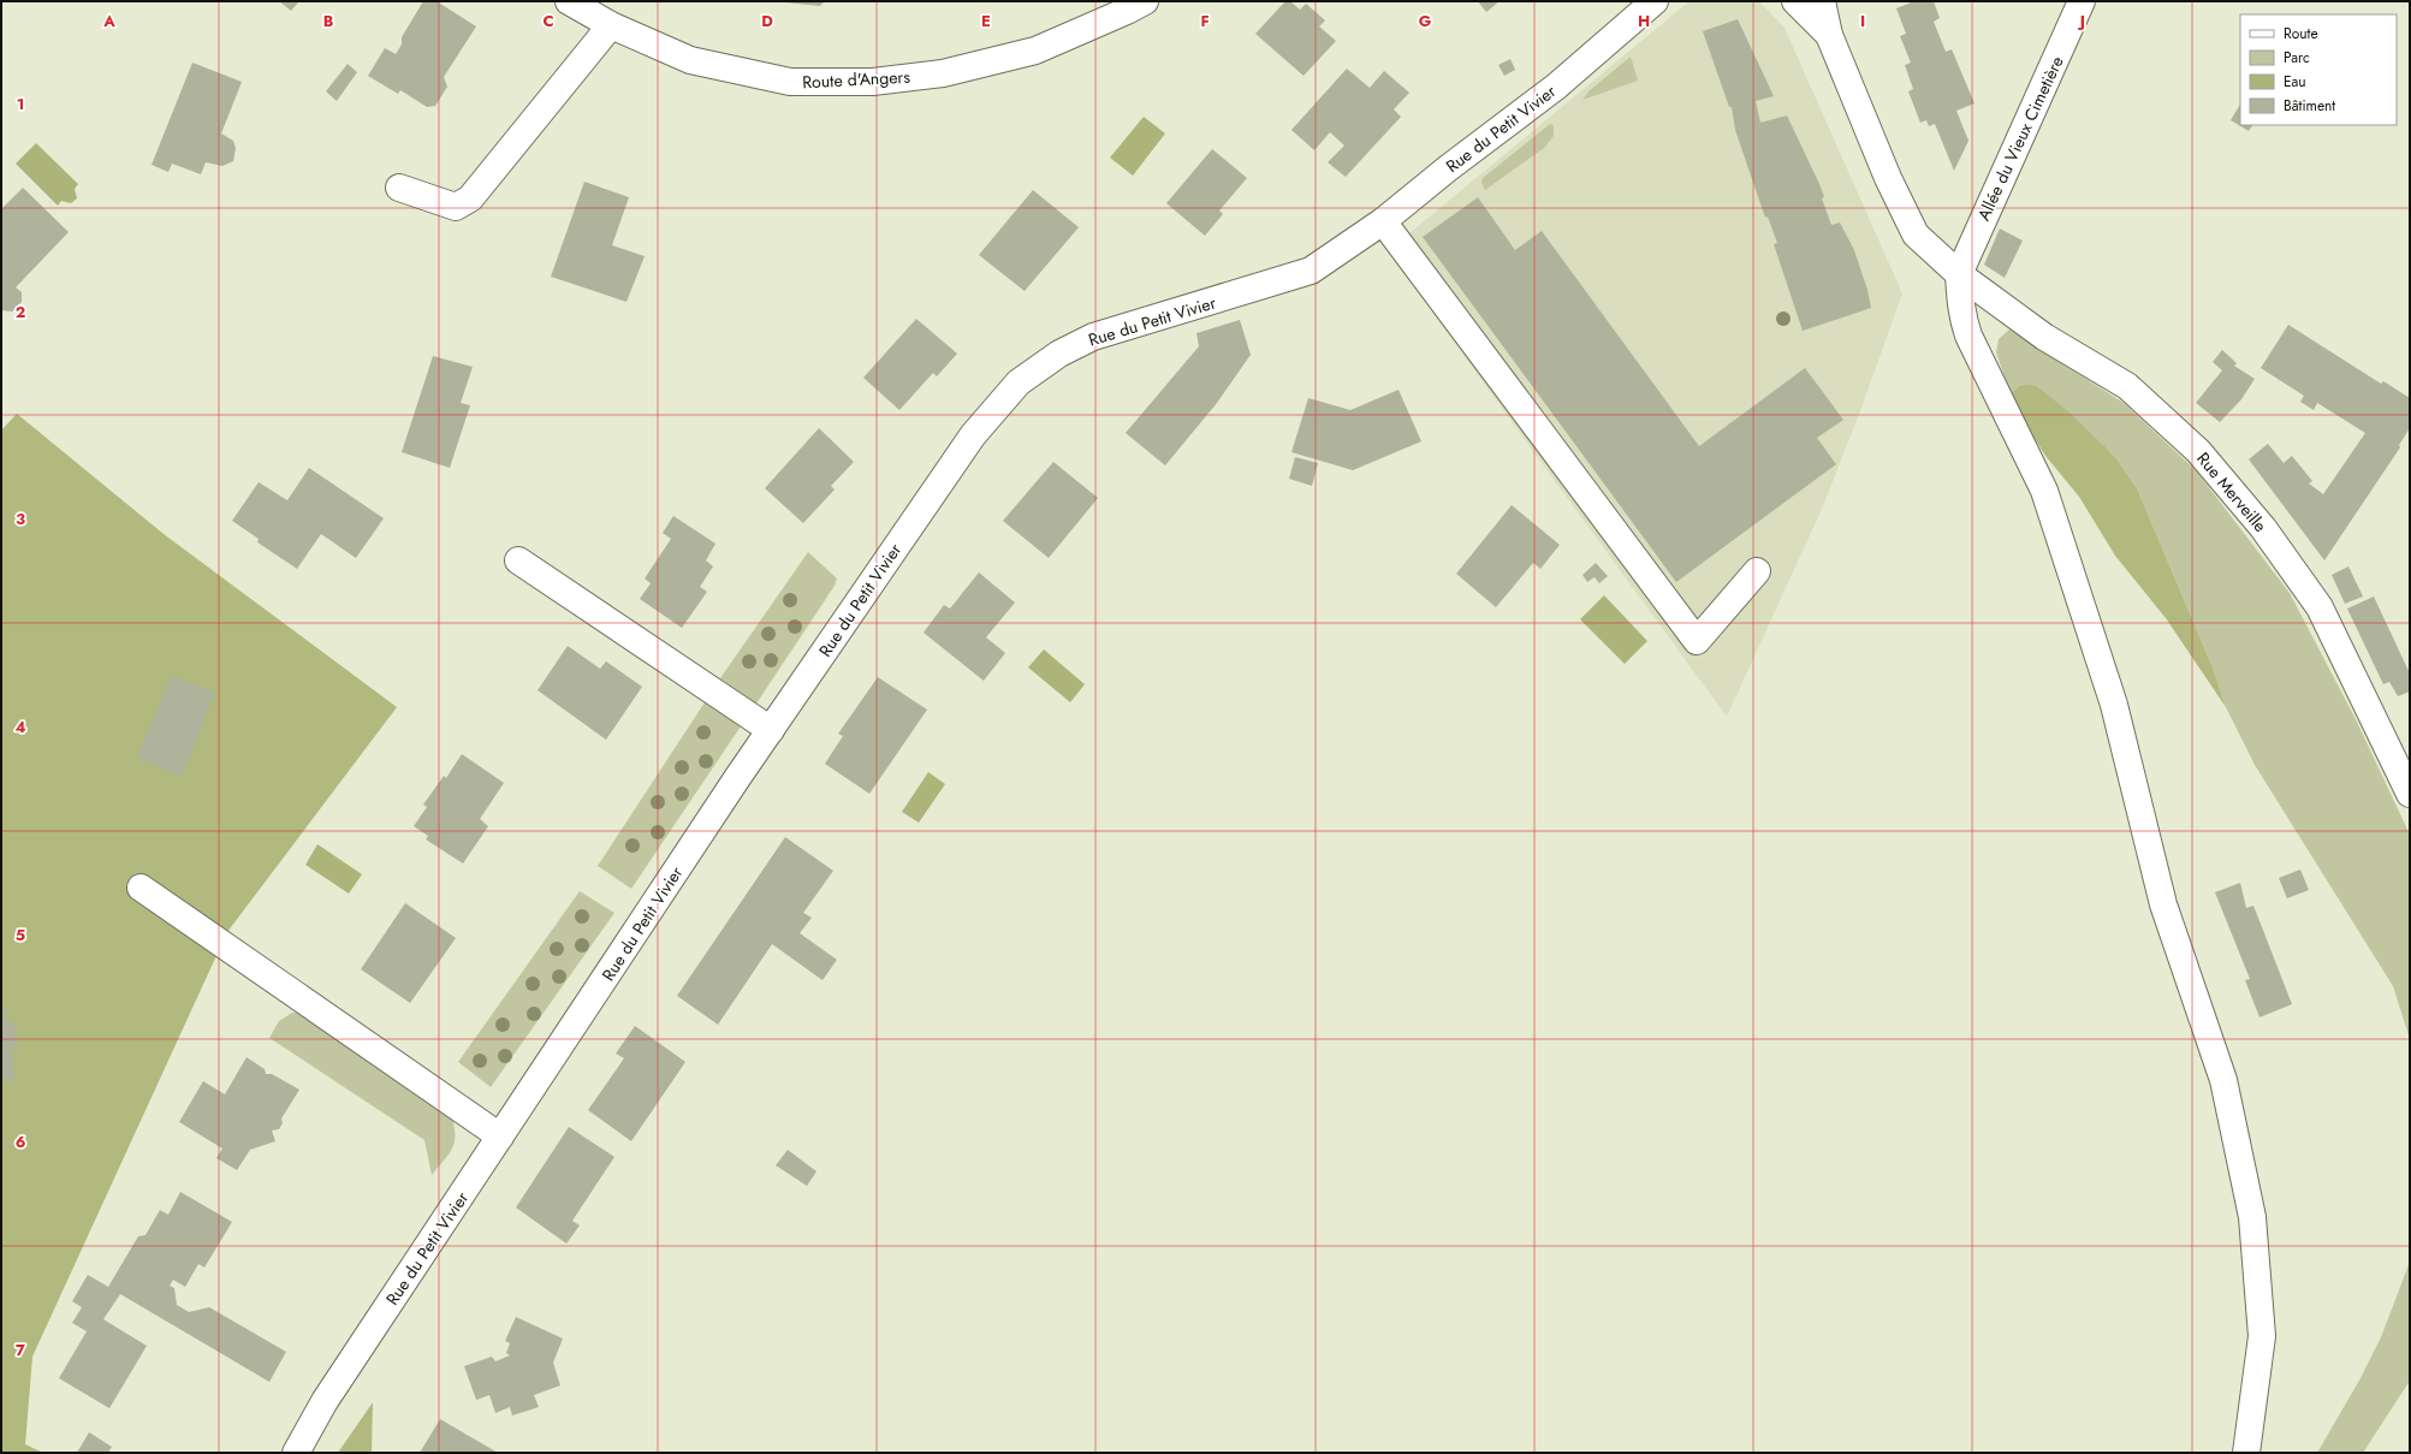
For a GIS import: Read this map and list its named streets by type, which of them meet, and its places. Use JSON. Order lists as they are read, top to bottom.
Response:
{
  "streets": {
    "street": [
      "Route d'Angers",
      "Rue du Petit Vivier",
      "Allée du Vieux Cimetière",
      "Rue Merveille"
    ]
  },
  "crossings": [
    ["Allée du Vieux Cimetière", "Rue Merveille"]
  ],
  "legend": [
    "Route",
    "Parc",
    "Eau",
    "Bâtiment"
  ],
  "grid": {
    "columns": [
      "A",
      "B",
      "C",
      "D",
      "E",
      "F",
      "G",
      "H",
      "I",
      "J"
    ],
    "rows": [
      "1",
      "2",
      "3",
      "4",
      "5",
      "6",
      "7"
    ]
  }
}
